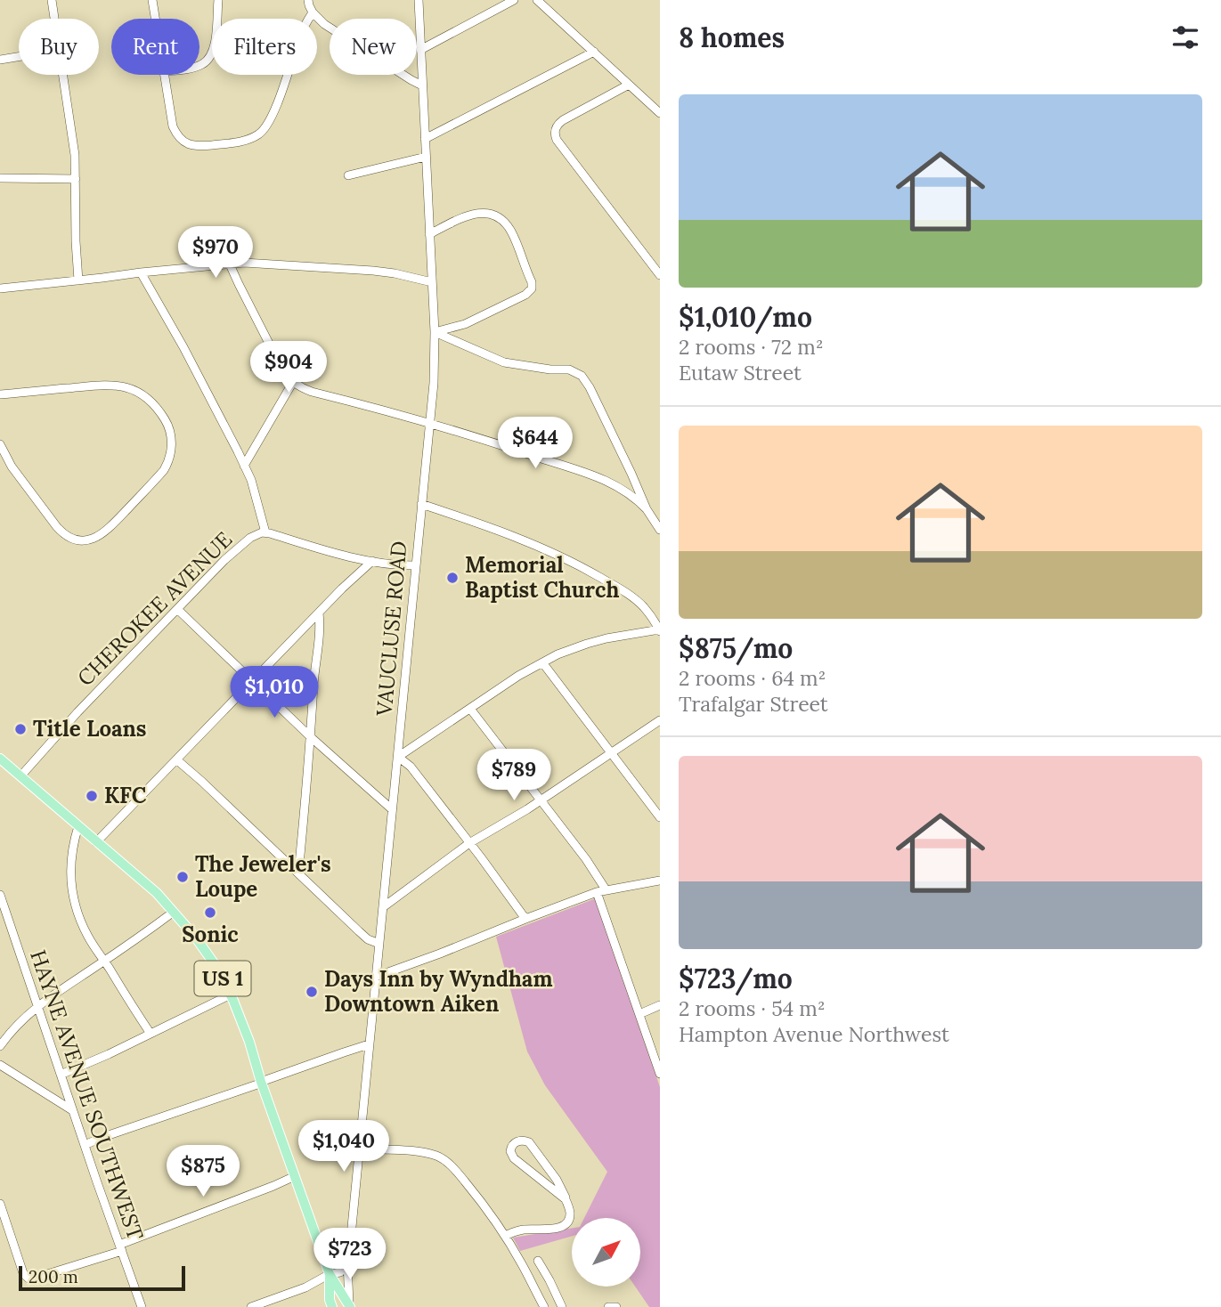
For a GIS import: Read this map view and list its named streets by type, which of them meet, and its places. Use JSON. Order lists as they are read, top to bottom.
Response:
{
  "streets": {
    "main road": ["US 1"],
    "street": ["CHEROKEE AVENUE", "VAUCLUSE ROAD", "HAYNE AVENUE SOUTHWEST"]
  },
  "crossings": [
    ["CHEROKEE AVENUE", "VAUCLUSE ROAD"],
    ["CHEROKEE AVENUE", "US 1"],
    ["VAUCLUSE ROAD", "US 1"]
  ],
  "places": [
    "Memorial Baptist Church",
    "Title Loans",
    "KFC",
    "The Jeweler's Loupe",
    "Sonic",
    "Days Inn by Wyndham Downtown Aiken"
  ],
  "scale_bar": "200 m",
  "north": "top right",
  "page": {
    "heading": "8 homes",
    "chip": [
      "Buy",
      "Rent",
      "Filters",
      "New"
    ],
    "list": [
      {
        "name": "$1,010/mo",
        "note": "2 rooms · 72 m² · Eutaw Street"
      },
      {
        "name": "$875/mo",
        "note": "2 rooms · 64 m² · Trafalgar Street"
      },
      {
        "name": "$723/mo",
        "note": "2 rooms · 54 m² · Hampton Avenue Northwest"
      }
    ],
    "price": [
      "$970",
      "$904",
      "$644",
      "$1,010",
      "$789",
      "$1,040",
      "$875",
      "$723"
    ],
    "scale": "200 m"
  }
}
